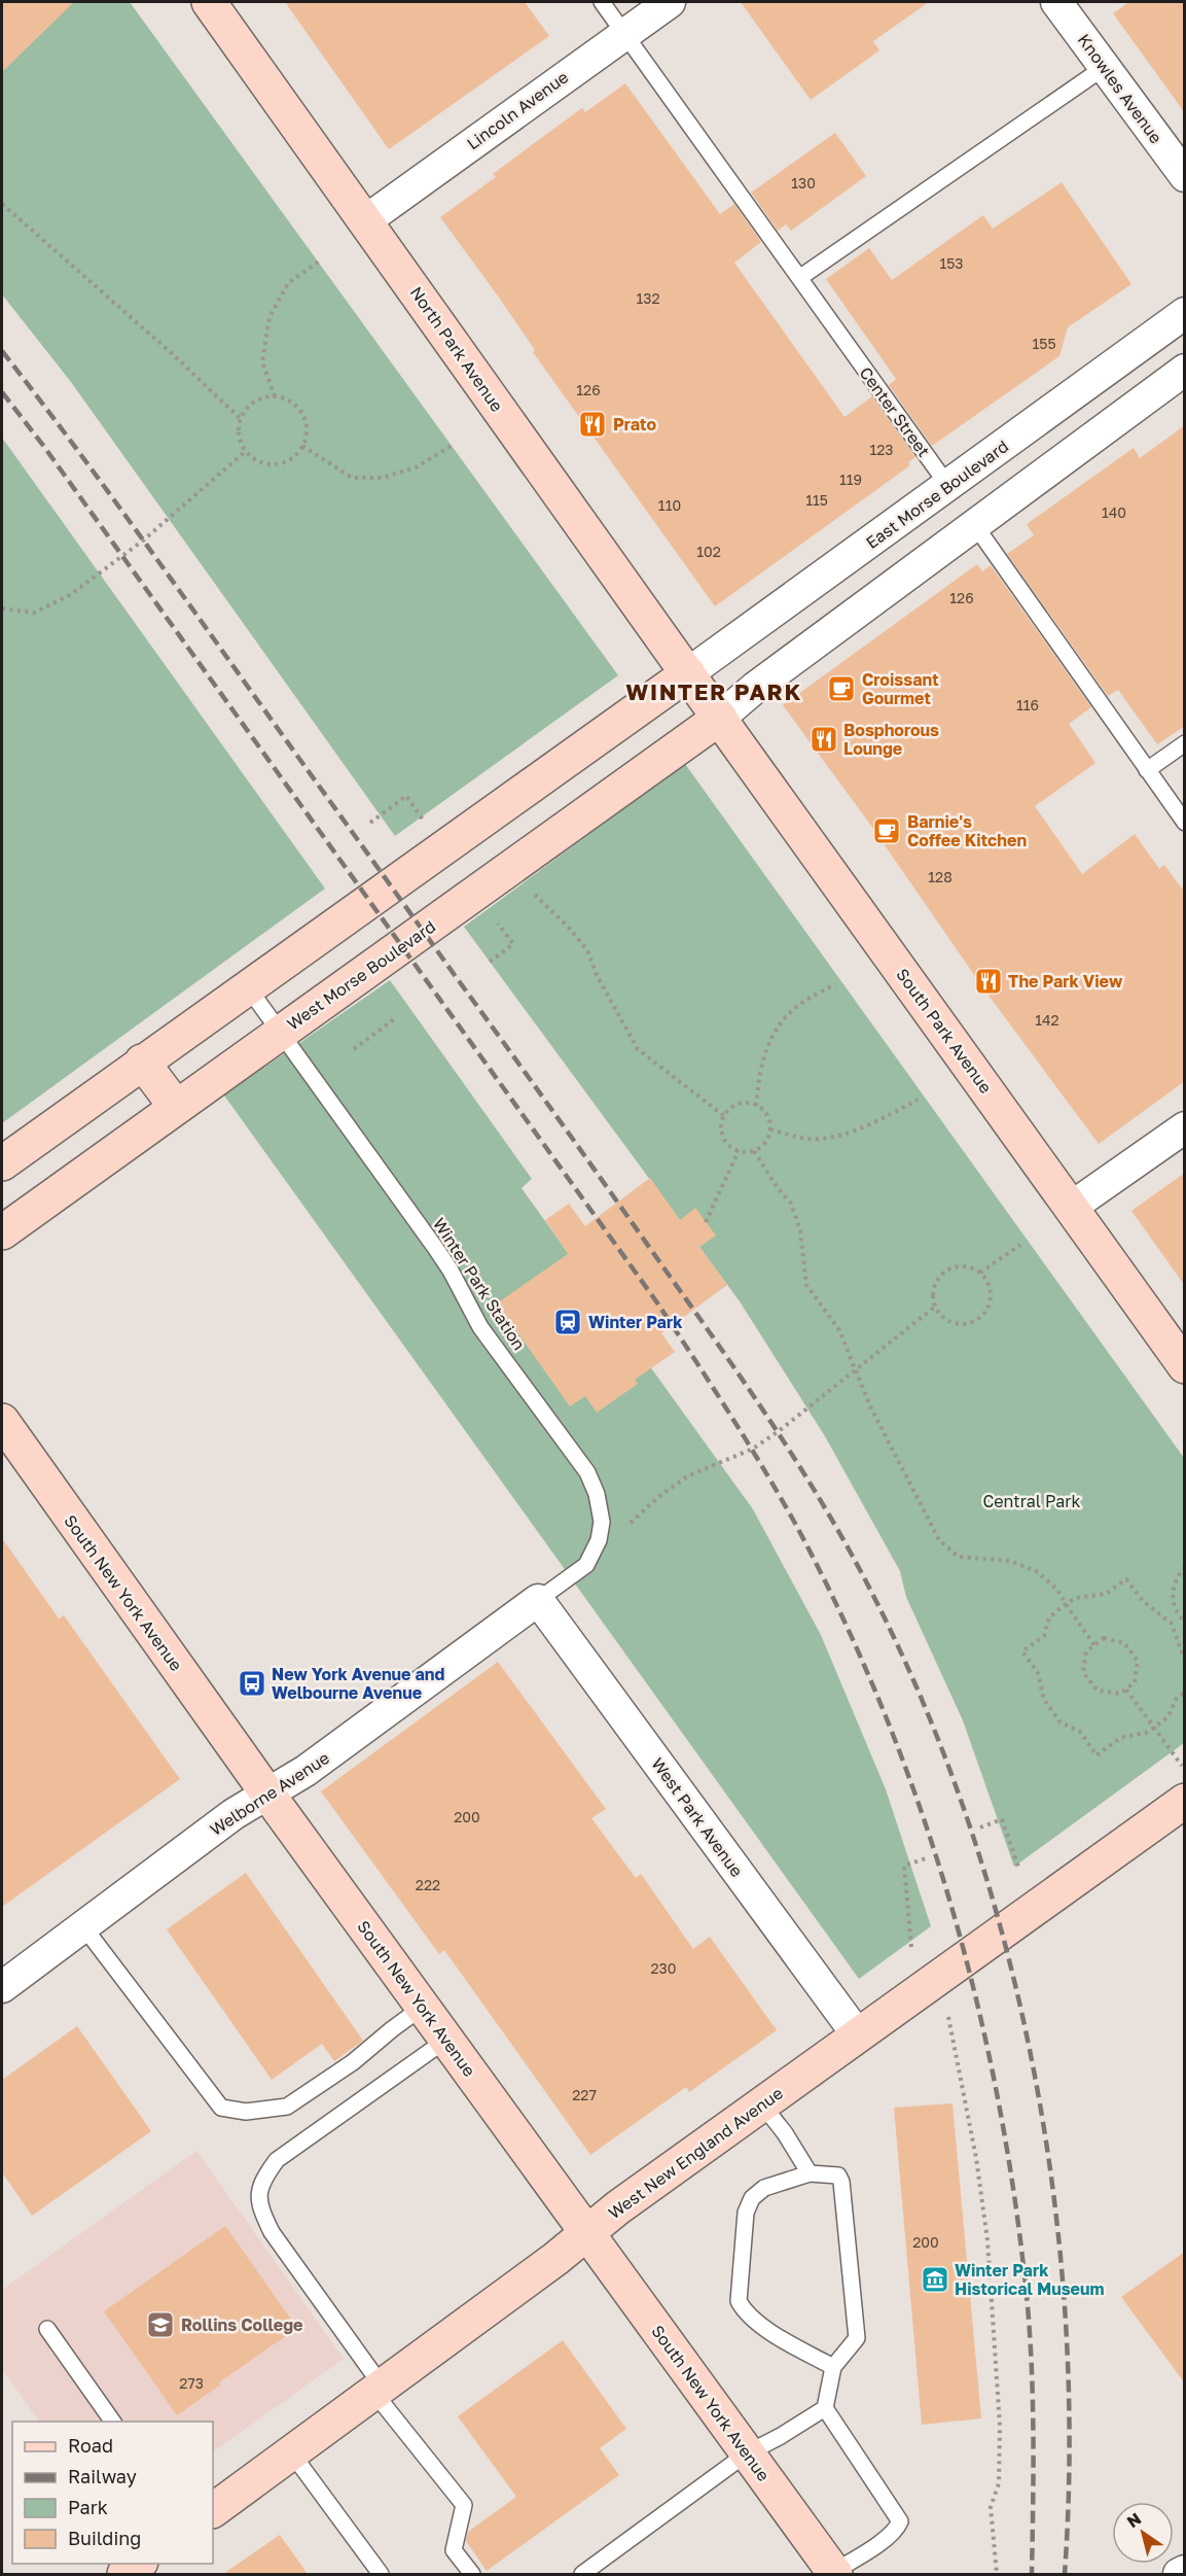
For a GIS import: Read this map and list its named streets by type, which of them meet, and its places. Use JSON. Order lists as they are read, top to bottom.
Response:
{
  "streets": {
    "street": [
      "Knowles Avenue",
      "Lincoln Avenue",
      "North Park Avenue",
      "Center Street",
      "East Morse Boulevard",
      "West Morse Boulevard",
      "South Park Avenue",
      "South New York Avenue",
      "Welborne Avenue",
      "West Park Avenue",
      "West New England Avenue"
    ],
    "lane": ["Winter Park Station"]
  },
  "crossings": [
    ["Lincoln Avenue", "North Park Avenue"],
    ["Lincoln Avenue", "Center Street"],
    ["North Park Avenue", "East Morse Boulevard"],
    ["North Park Avenue", "West Morse Boulevard"],
    ["North Park Avenue", "South Park Avenue"],
    ["Center Street", "East Morse Boulevard"],
    ["East Morse Boulevard", "West Morse Boulevard"],
    ["East Morse Boulevard", "South Park Avenue"],
    ["West Morse Boulevard", "South Park Avenue"],
    ["West Morse Boulevard", "Winter Park Station"],
    ["Winter Park Station", "Welborne Avenue"],
    ["Winter Park Station", "West Park Avenue"],
    ["South New York Avenue", "Welborne Avenue"],
    ["South New York Avenue", "West New England Avenue"],
    ["Welborne Avenue", "West Park Avenue"],
    ["West Park Avenue", "West New England Avenue"]
  ],
  "districts": ["WINTER PARK"],
  "parks": ["Central Park"],
  "places": {
    "restaurant": ["Prato", "Bosphorous Lounge", "The Park View"],
    "cafe": ["Croissant Gourmet", "Barnie's Coffee Kitchen"],
    "station": ["Winter Park"],
    "bus stop": ["New York Avenue and Welbourne Avenue"],
    "museum": ["Winter Park Historical Museum"],
    "school or university": ["Rollins College"]
  },
  "house_numbers": [
    "130",
    "153",
    "132",
    "155",
    "126",
    "123",
    "119",
    "115",
    "110",
    "140",
    "102",
    "126",
    "116",
    "128",
    "142",
    "200",
    "222",
    "230",
    "227",
    "200",
    "273"
  ],
  "legend": [
    "Road",
    "Railway",
    "Park",
    "Building"
  ],
  "north": "top left"
}
